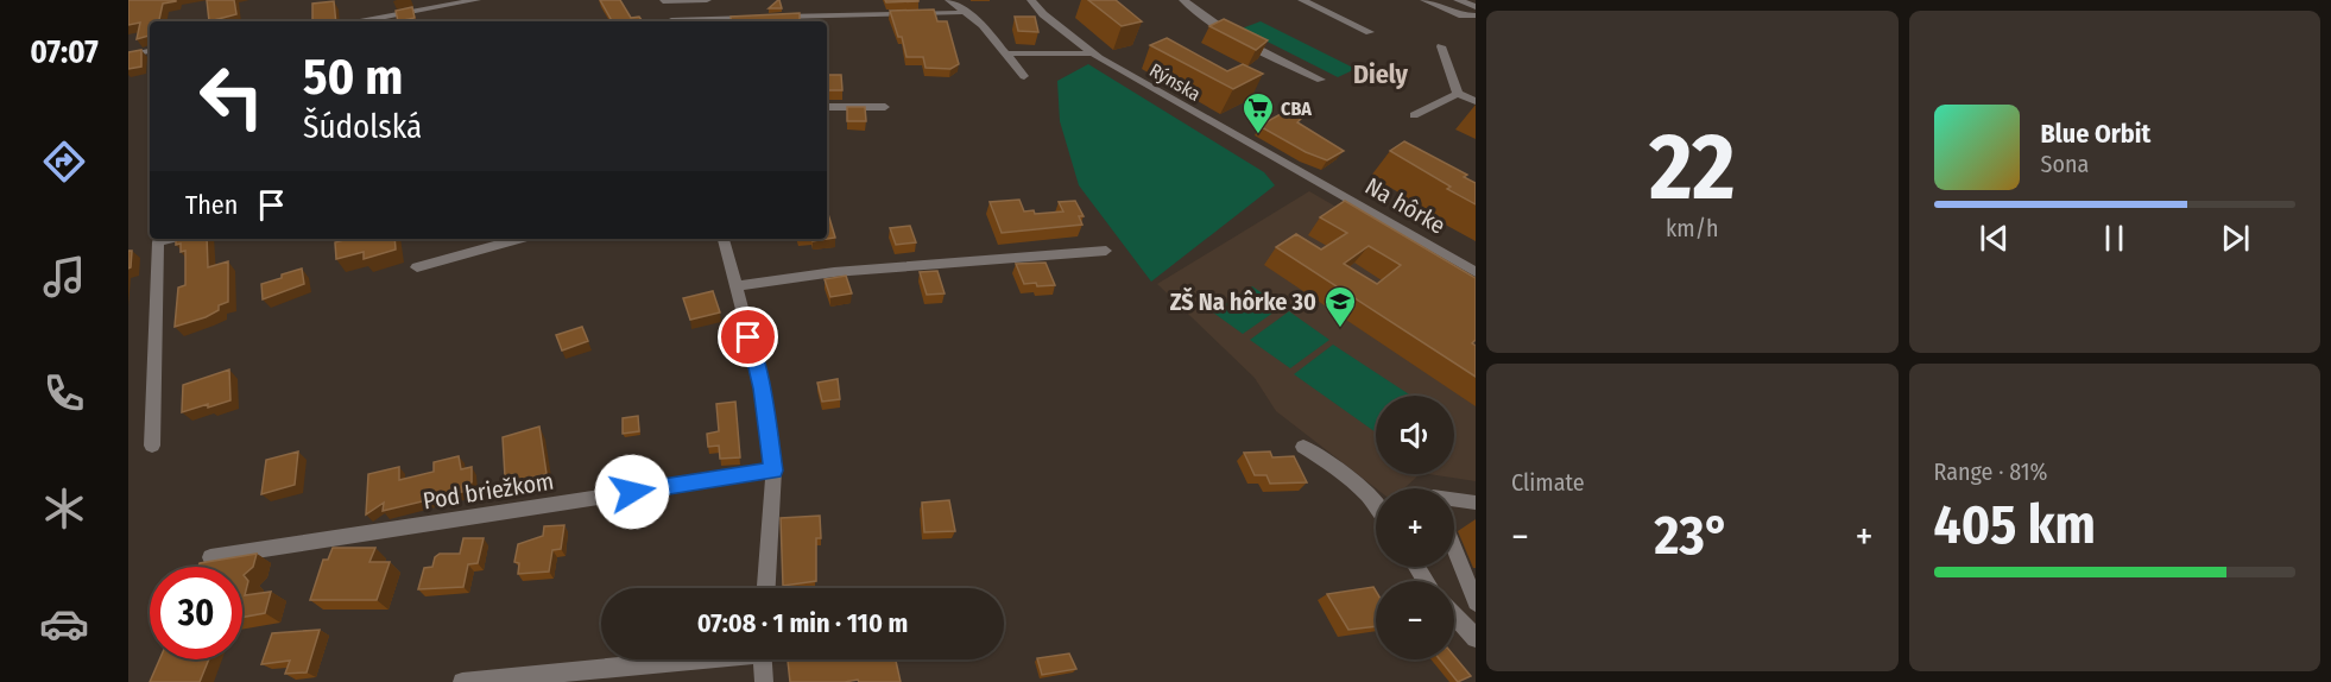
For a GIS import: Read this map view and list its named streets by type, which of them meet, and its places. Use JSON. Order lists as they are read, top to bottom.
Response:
{
  "streets": {
    "street": ["Rýnska", "Na hôrke", "Pod briežkom"]
  },
  "crossings": [
    ["Rýnska", "Na hôrke"]
  ],
  "districts": ["Diely"],
  "places": {
    "supermarket": ["CBA"],
    "school or university": ["ZŠ Na hôrke 30"]
  },
  "page": {
    "tabs": "07:07",
    "tile": [
      ["22", "km/h"],
      "Climate",
      ["Range · 81%", "405 km"]
    ],
    "turn": ["50 m", "Šúdolská"],
    "song": ["Blue Orbit", "Sona"],
    "then": "Then",
    "map_buttons": ["+", "−"],
    "heat": ["−", "23°", "+"],
    "limit": "30",
    "trip": "07:08 · 1 min · 110 m"
  }
}
